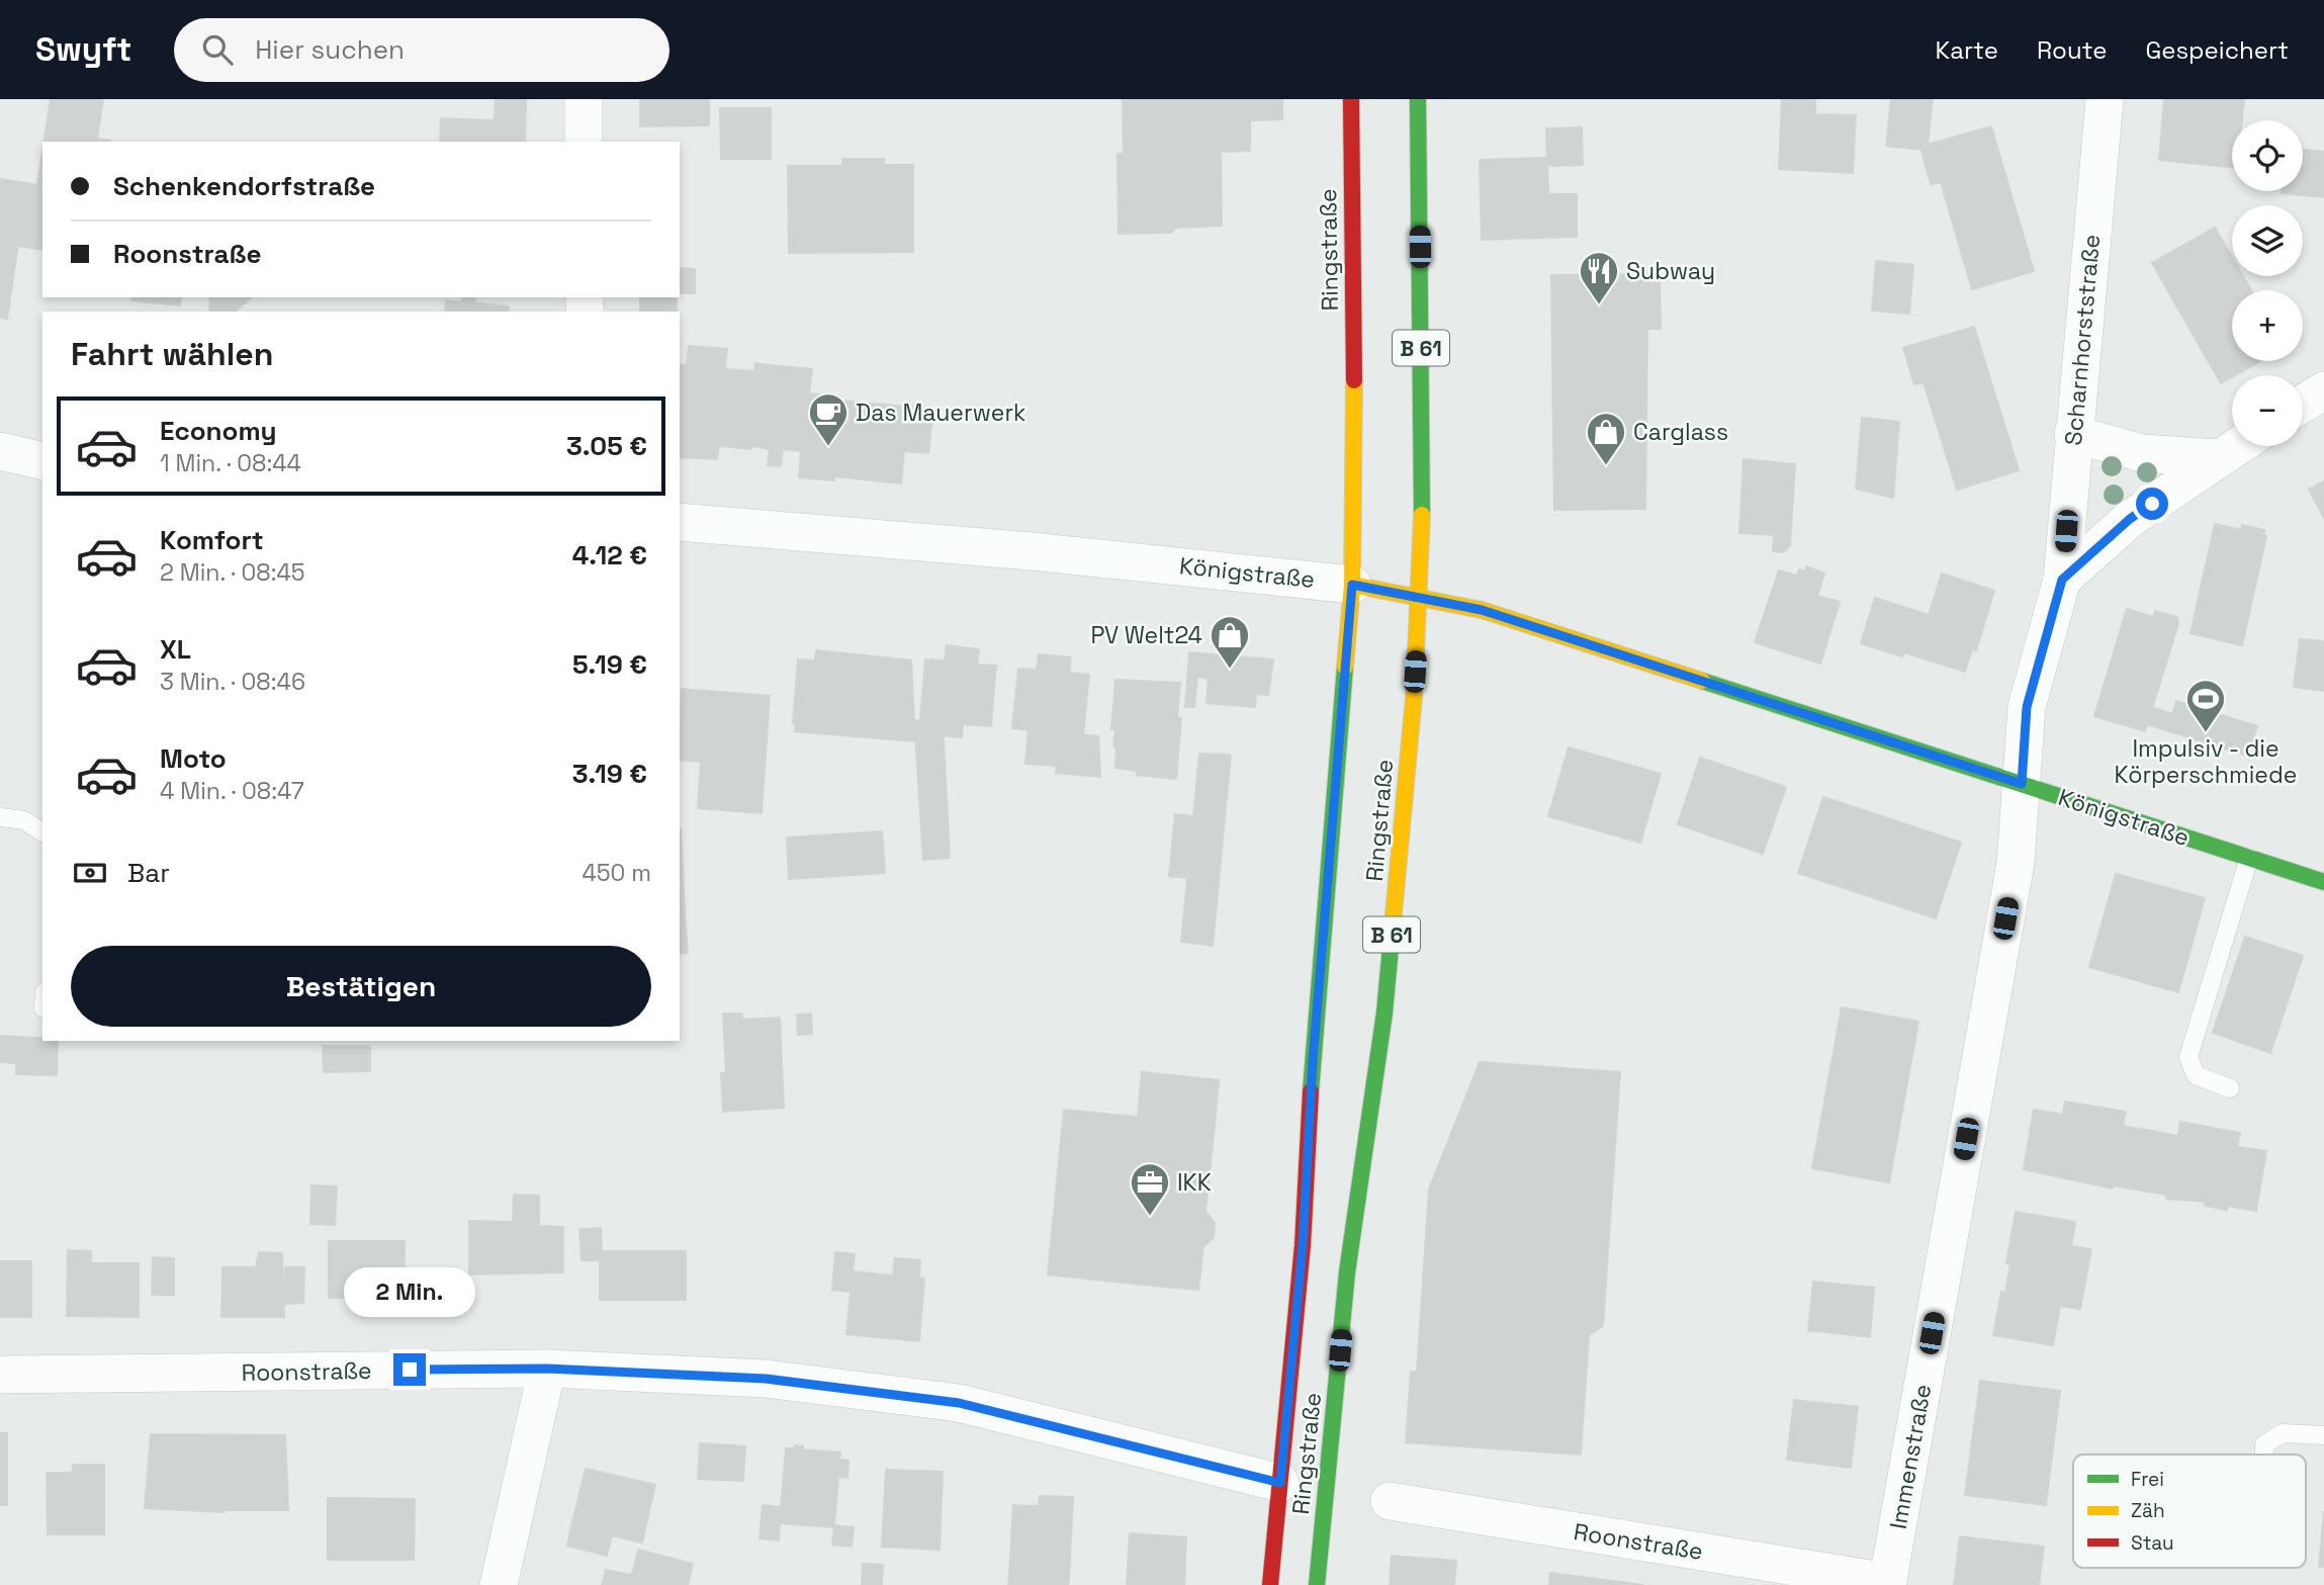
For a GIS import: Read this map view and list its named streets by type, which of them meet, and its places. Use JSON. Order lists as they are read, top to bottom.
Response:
{
  "streets": {
    "main road": ["Ringstraße", "B 61", "Königstraße"],
    "street": ["Scharnhorststraße", "Roonstraße", "Immenstraße"]
  },
  "crossings": [
    ["Ringstraße", "Königstraße"],
    ["Ringstraße", "Roonstraße"],
    ["Scharnhorststraße", "Königstraße"],
    ["Scharnhorststraße", "Immenstraße"],
    ["Königstraße", "Immenstraße"],
    ["Roonstraße", "Immenstraße"]
  ],
  "places": {
    "restaurant": ["Subway"],
    "cafe": ["Das Mauerwerk"],
    "shop": ["Carglass", "PV Welt24"],
    "sports": ["Impulsiv - die Körperschmiede"],
    "office": ["IKK"]
  },
  "legend": ["Frei", "Zäh", "Stau"],
  "page": {
    "header": "Swyft",
    "search": "Hier suchen",
    "nav": ["Karte", "Route", "Gespeichert"],
    "map_buttons": ["+", "−"],
    "banner": ["Schenkendorfstraße", "Roonstraße"],
    "heading": "Fahrt wählen",
    "list": [
      {
        "name": "Economy",
        "note": "1 Min. · 08:44",
        "value": "3.05 €"
      },
      {
        "name": "Komfort",
        "note": "2 Min. · 08:45",
        "value": "4.12 €"
      },
      {
        "name": "XL",
        "note": "3 Min. · 08:46",
        "value": "5.19 €"
      },
      {
        "name": "Moto",
        "note": "4 Min. · 08:47",
        "value": "3.19 €"
      }
    ],
    "pay": ["Bar", "450 m"],
    "buttons": "Bestätigen",
    "bubble": "2 Min."
  }
}
